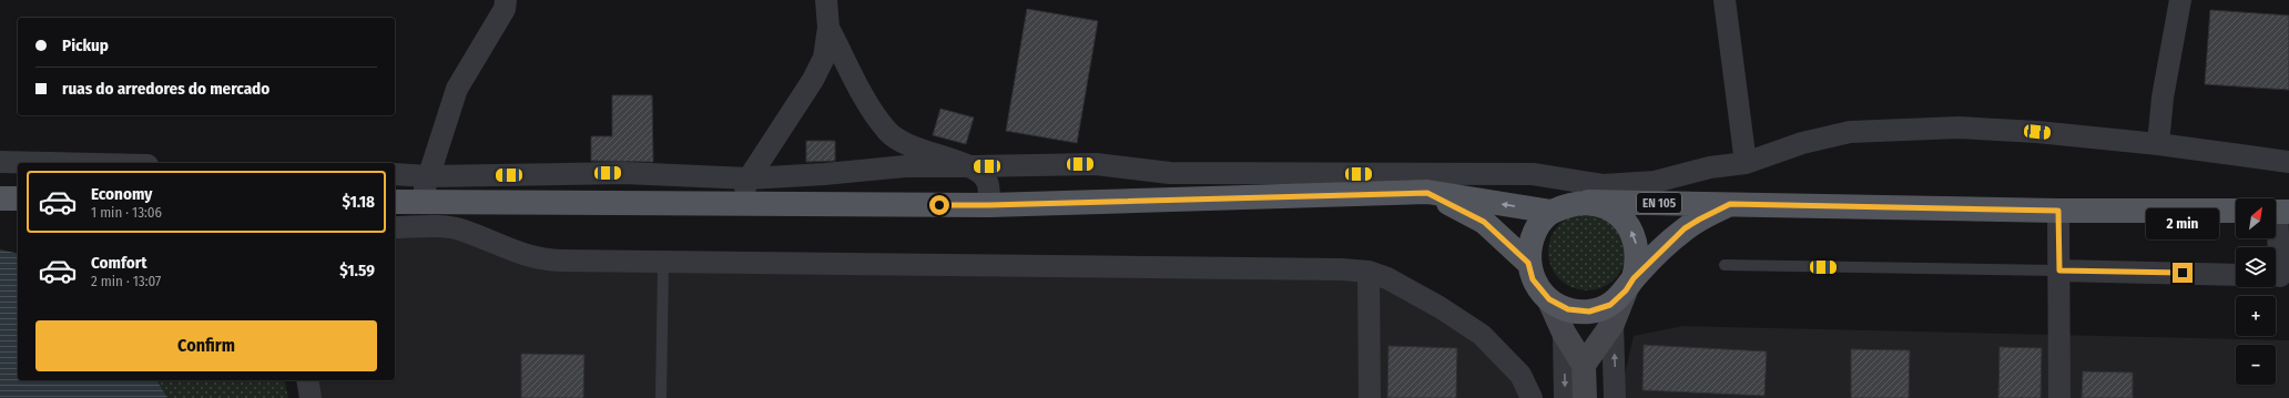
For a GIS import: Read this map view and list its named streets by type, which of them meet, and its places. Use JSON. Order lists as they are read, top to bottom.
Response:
{
  "streets": {
    "main road": ["EN 105"]
  },
  "north": "top right",
  "page": {
    "banner": ["Pickup", "ruas do arredores do mercado"],
    "list": [
      {
        "name": "Economy",
        "note": "1 min · 13:06",
        "value": "$1.18"
      },
      {
        "name": "Comfort",
        "note": "2 min · 13:07",
        "value": "$1.59"
      }
    ],
    "map_buttons": ["+", "−"],
    "bubble": "2 min",
    "buttons": "Confirm"
  }
}
